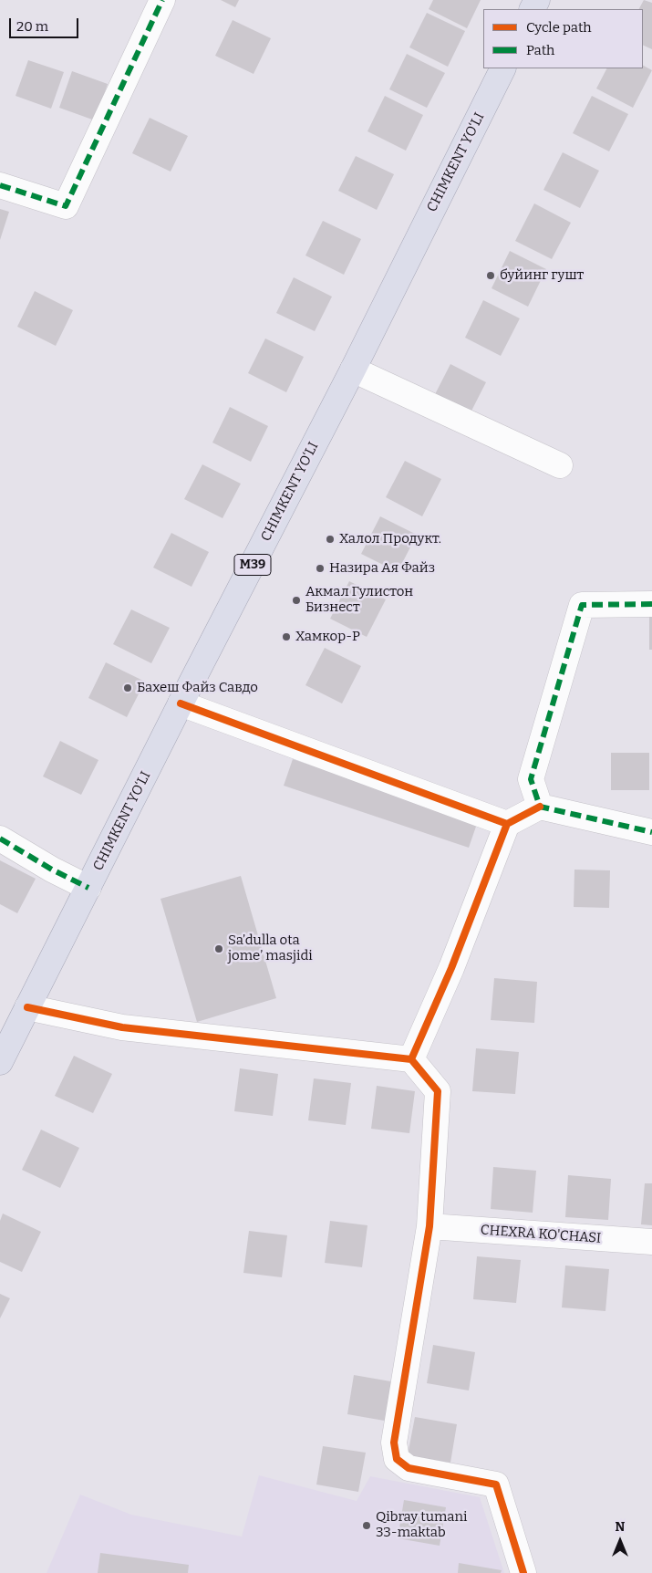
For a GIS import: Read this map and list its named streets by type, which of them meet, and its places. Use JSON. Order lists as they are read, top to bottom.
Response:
{
  "streets": {
    "highway": ["CHIMKENT YO‘LI", "M39"],
    "street": ["CHEXRA KO'CHASI"]
  },
  "places": [
    "буйинг гушт",
    "Халол Продукт.",
    "Назира Ая Файз",
    "Акмал Гулистон Бизнест",
    "Хамкор-Р",
    "Бахеш Файз Савдо",
    "Sa’dulla ota jome’ masjidi",
    "Qibray tumani 33-maktab"
  ],
  "legend": ["Cycle path", "Path"],
  "scale_bar": "20 m",
  "north": "top"
}
